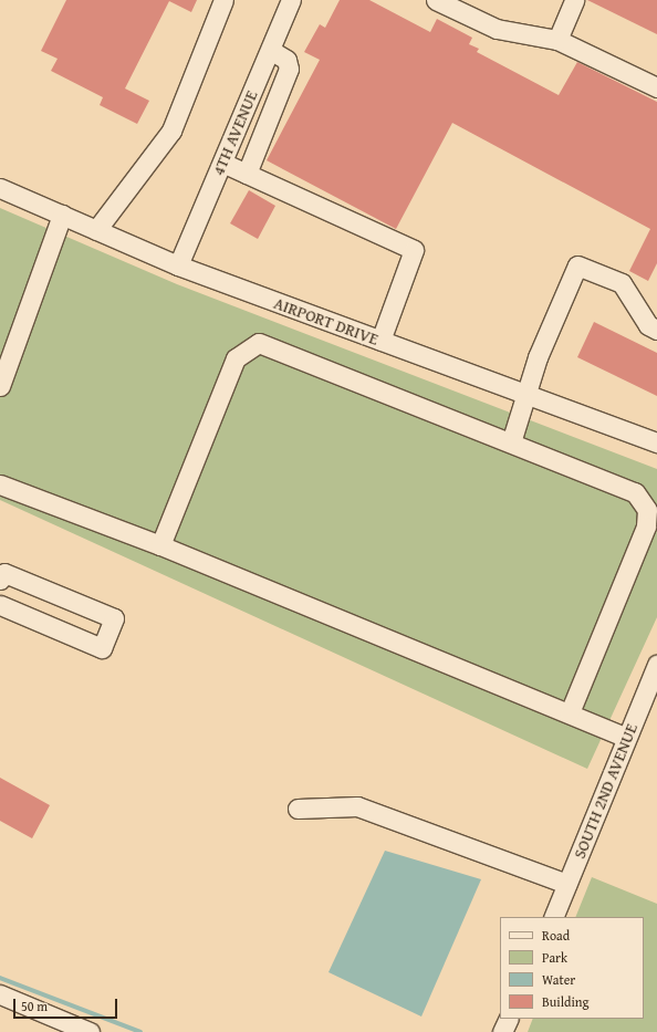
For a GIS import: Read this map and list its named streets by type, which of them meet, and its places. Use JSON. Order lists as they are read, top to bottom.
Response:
{
  "streets": {
    "street": ["4TH AVENUE", "AIRPORT DRIVE", "SOUTH 2ND AVENUE"]
  },
  "crossings": [
    ["4TH AVENUE", "AIRPORT DRIVE"]
  ],
  "legend": [
    "Road",
    "Park",
    "Water",
    "Building"
  ],
  "scale_bar": "50 m"
}
